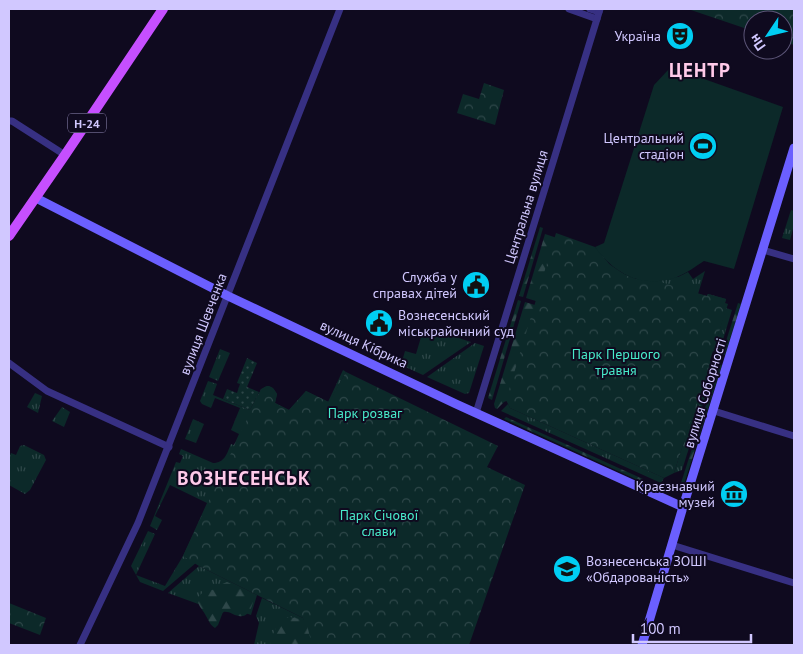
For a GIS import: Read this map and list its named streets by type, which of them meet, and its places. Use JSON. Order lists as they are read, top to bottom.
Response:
{
  "streets": {
    "main road": ["Н-24", "вулиця Кібрика", "вулиця Соборності"],
    "street": ["Центральна вулиця", "вулиця Шевченка"]
  },
  "crossings": [
    ["Н-24", "вулиця Кібрика"],
    ["Центральна вулиця", "вулиця Кібрика"],
    ["вулиця Шевченка", "вулиця Кібрика"],
    ["вулиця Кібрика", "вулиця Соборності"]
  ],
  "districts": ["ЦЕНТР", "ВОЗНЕСЕНСЬК"],
  "parks": ["Парк Першого травня", "Парк розваг", "Парк Січової слави"],
  "places": {
    "theatre": ["Україна"],
    "sports": ["Центральний стадіон"],
    "public building": ["Служба у справах дітей", "Вознесенський міськрайонний суд"],
    "museum": ["Краєзнавчий музей"],
    "school or university": ["Вознесенська ЗОШІ «Обдарованість»"]
  },
  "scale_bar": "100 m",
  "north": "bottom left"
}
